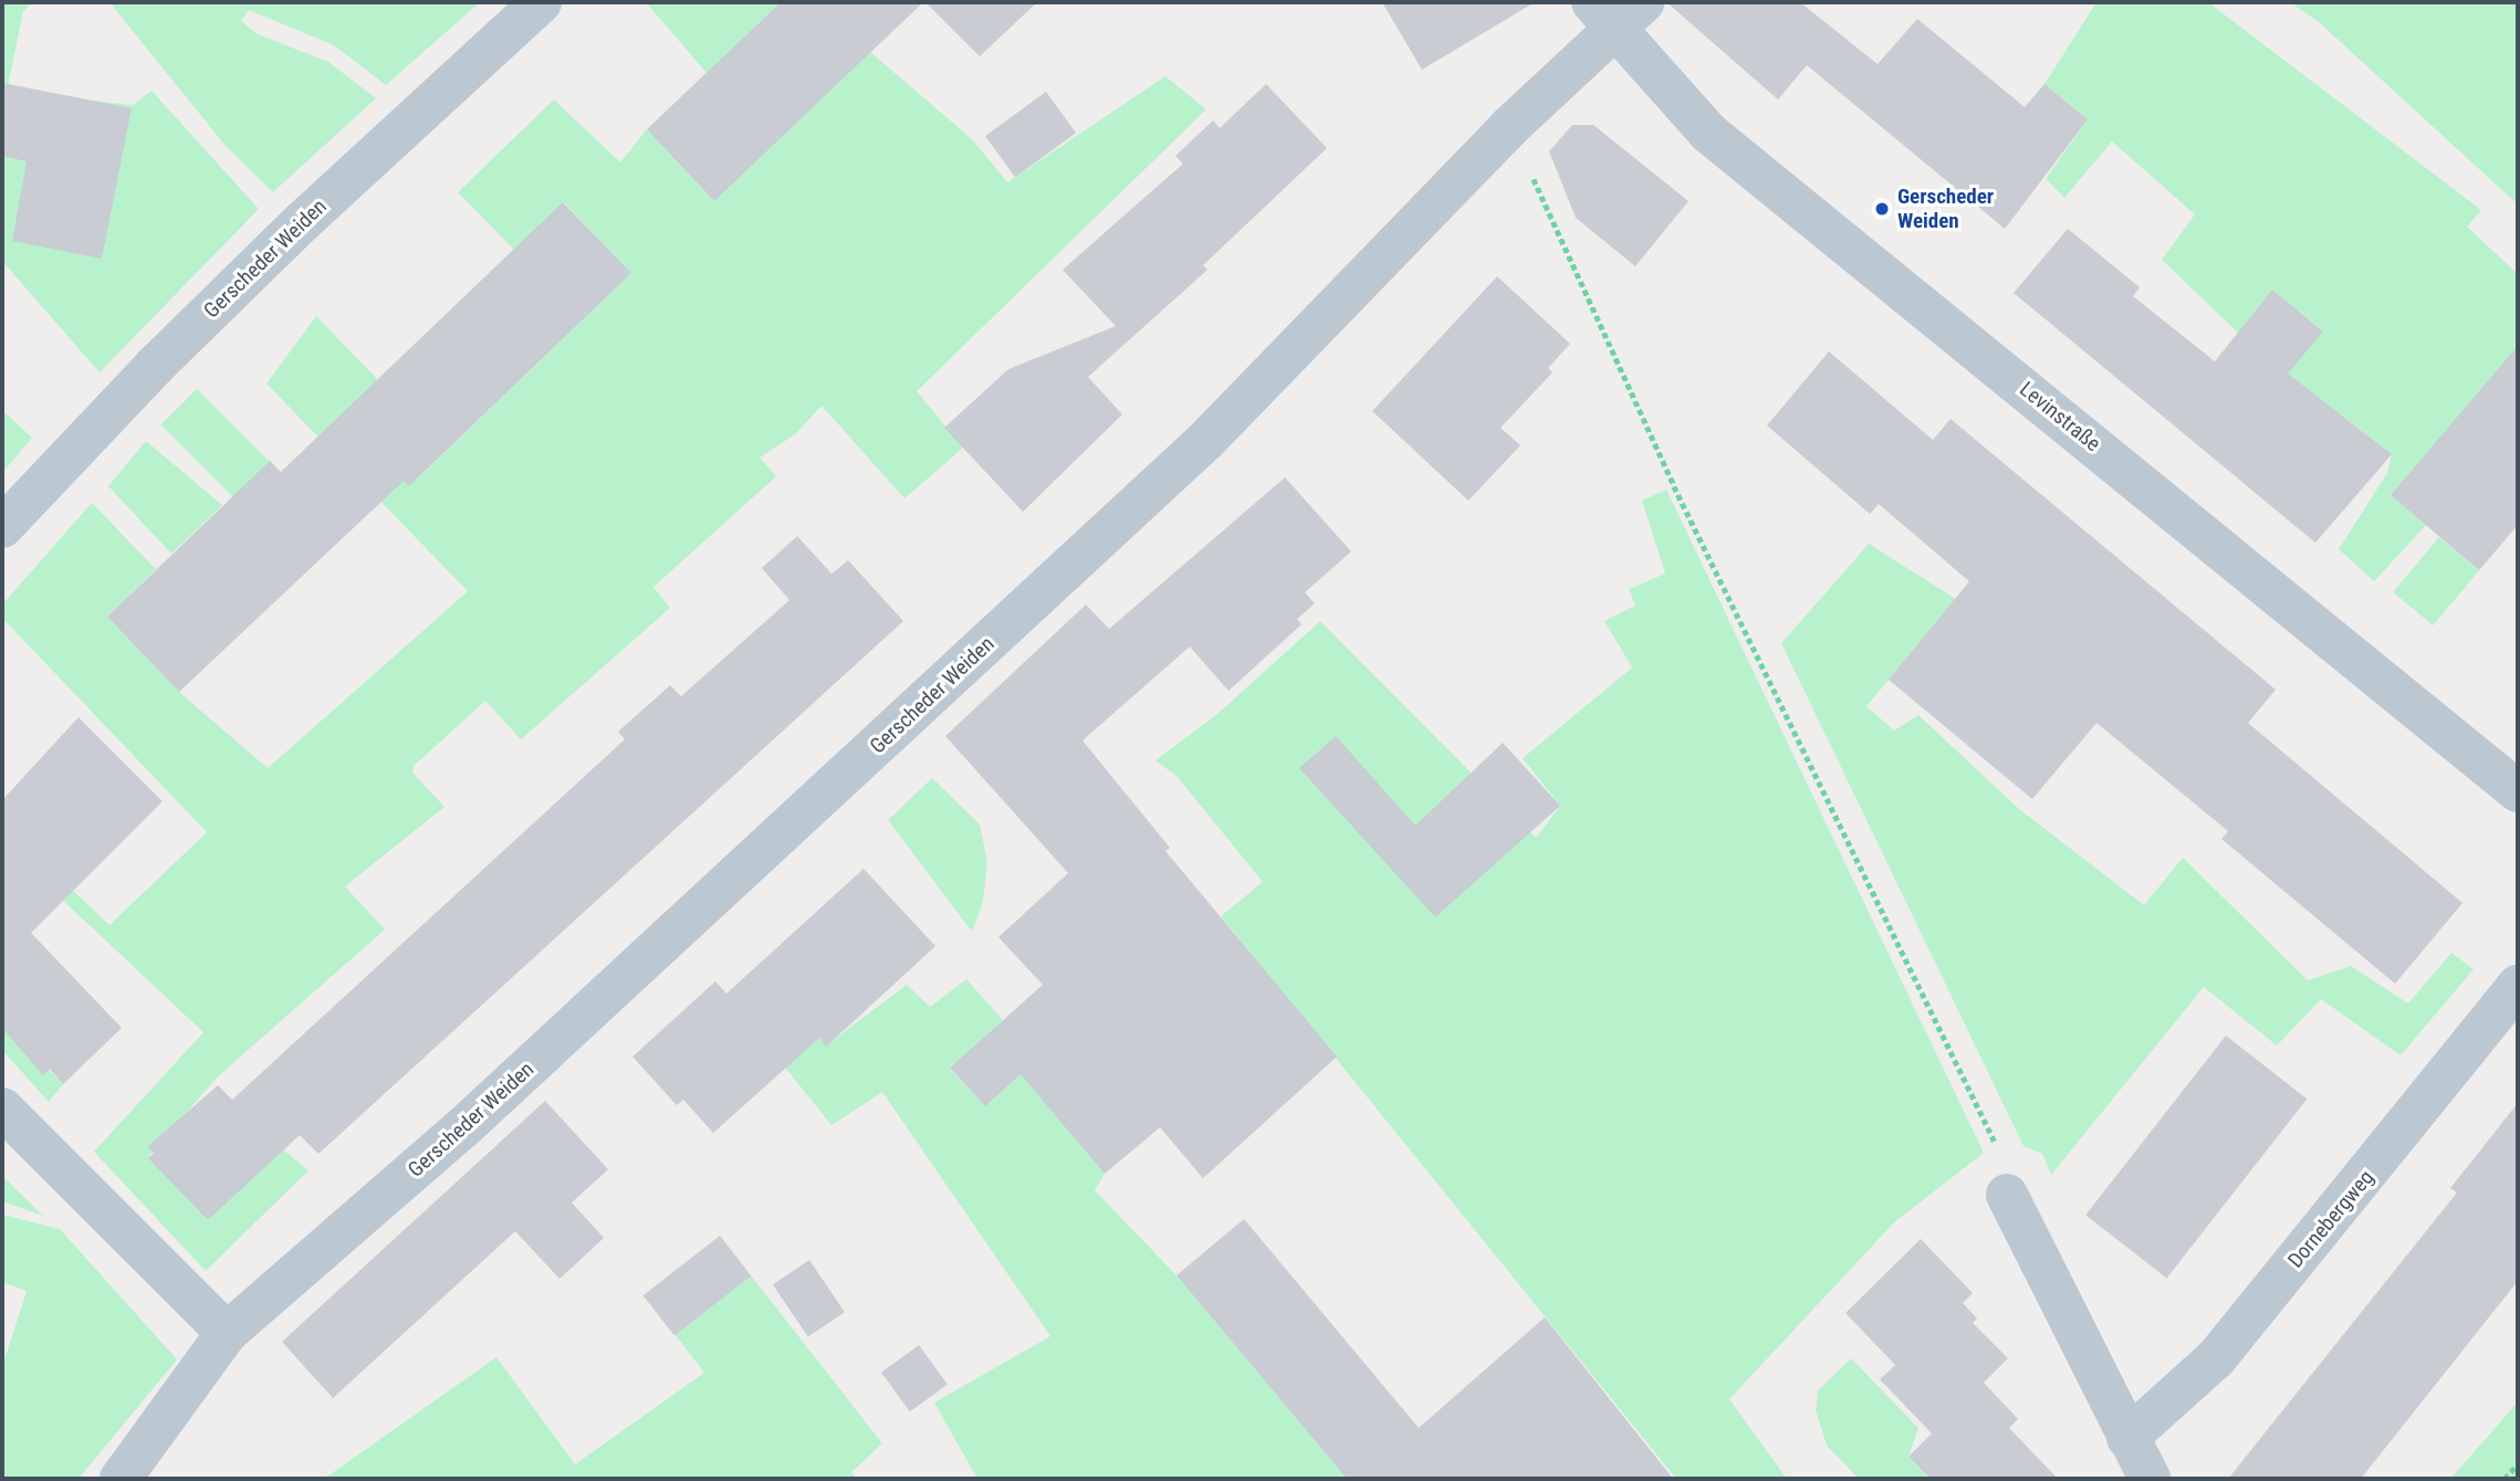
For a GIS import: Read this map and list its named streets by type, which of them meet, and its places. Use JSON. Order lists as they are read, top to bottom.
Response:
{
  "streets": {
    "street": ["Gerscheder Weiden", "Levinstraße", "Dornebergweg"]
  },
  "crossings": [
    ["Gerscheder Weiden", "Levinstraße"]
  ],
  "places": ["Gerscheder Weiden"]
}
